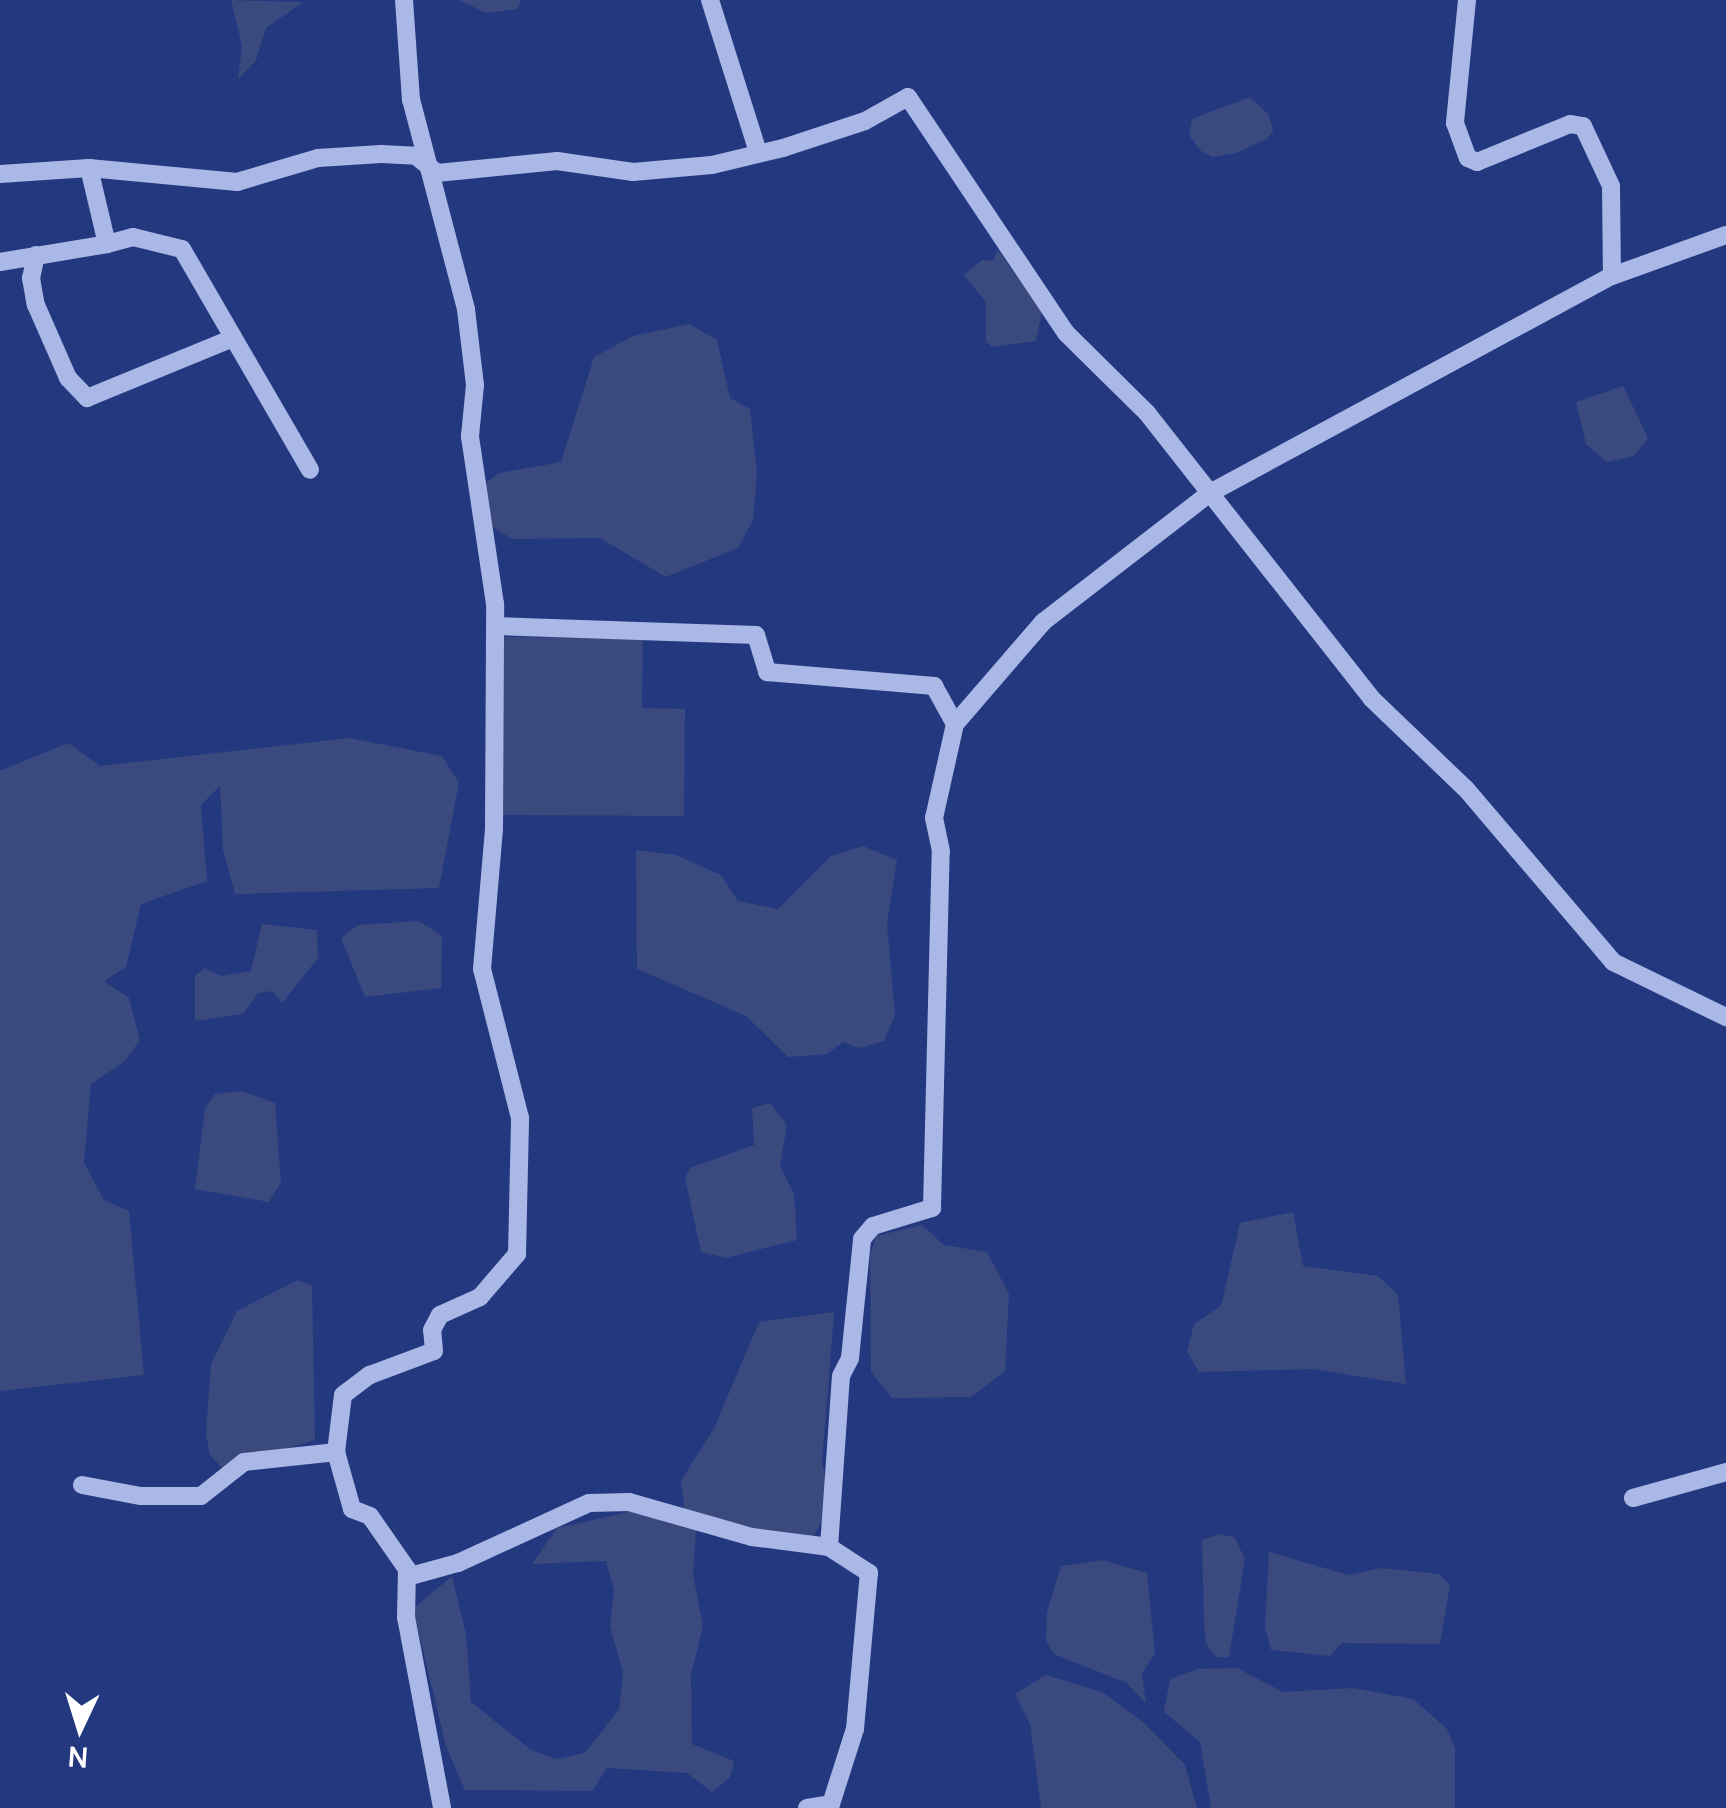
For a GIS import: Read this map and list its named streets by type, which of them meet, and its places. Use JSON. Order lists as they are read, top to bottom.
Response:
{
  "north": "bottom"
}
